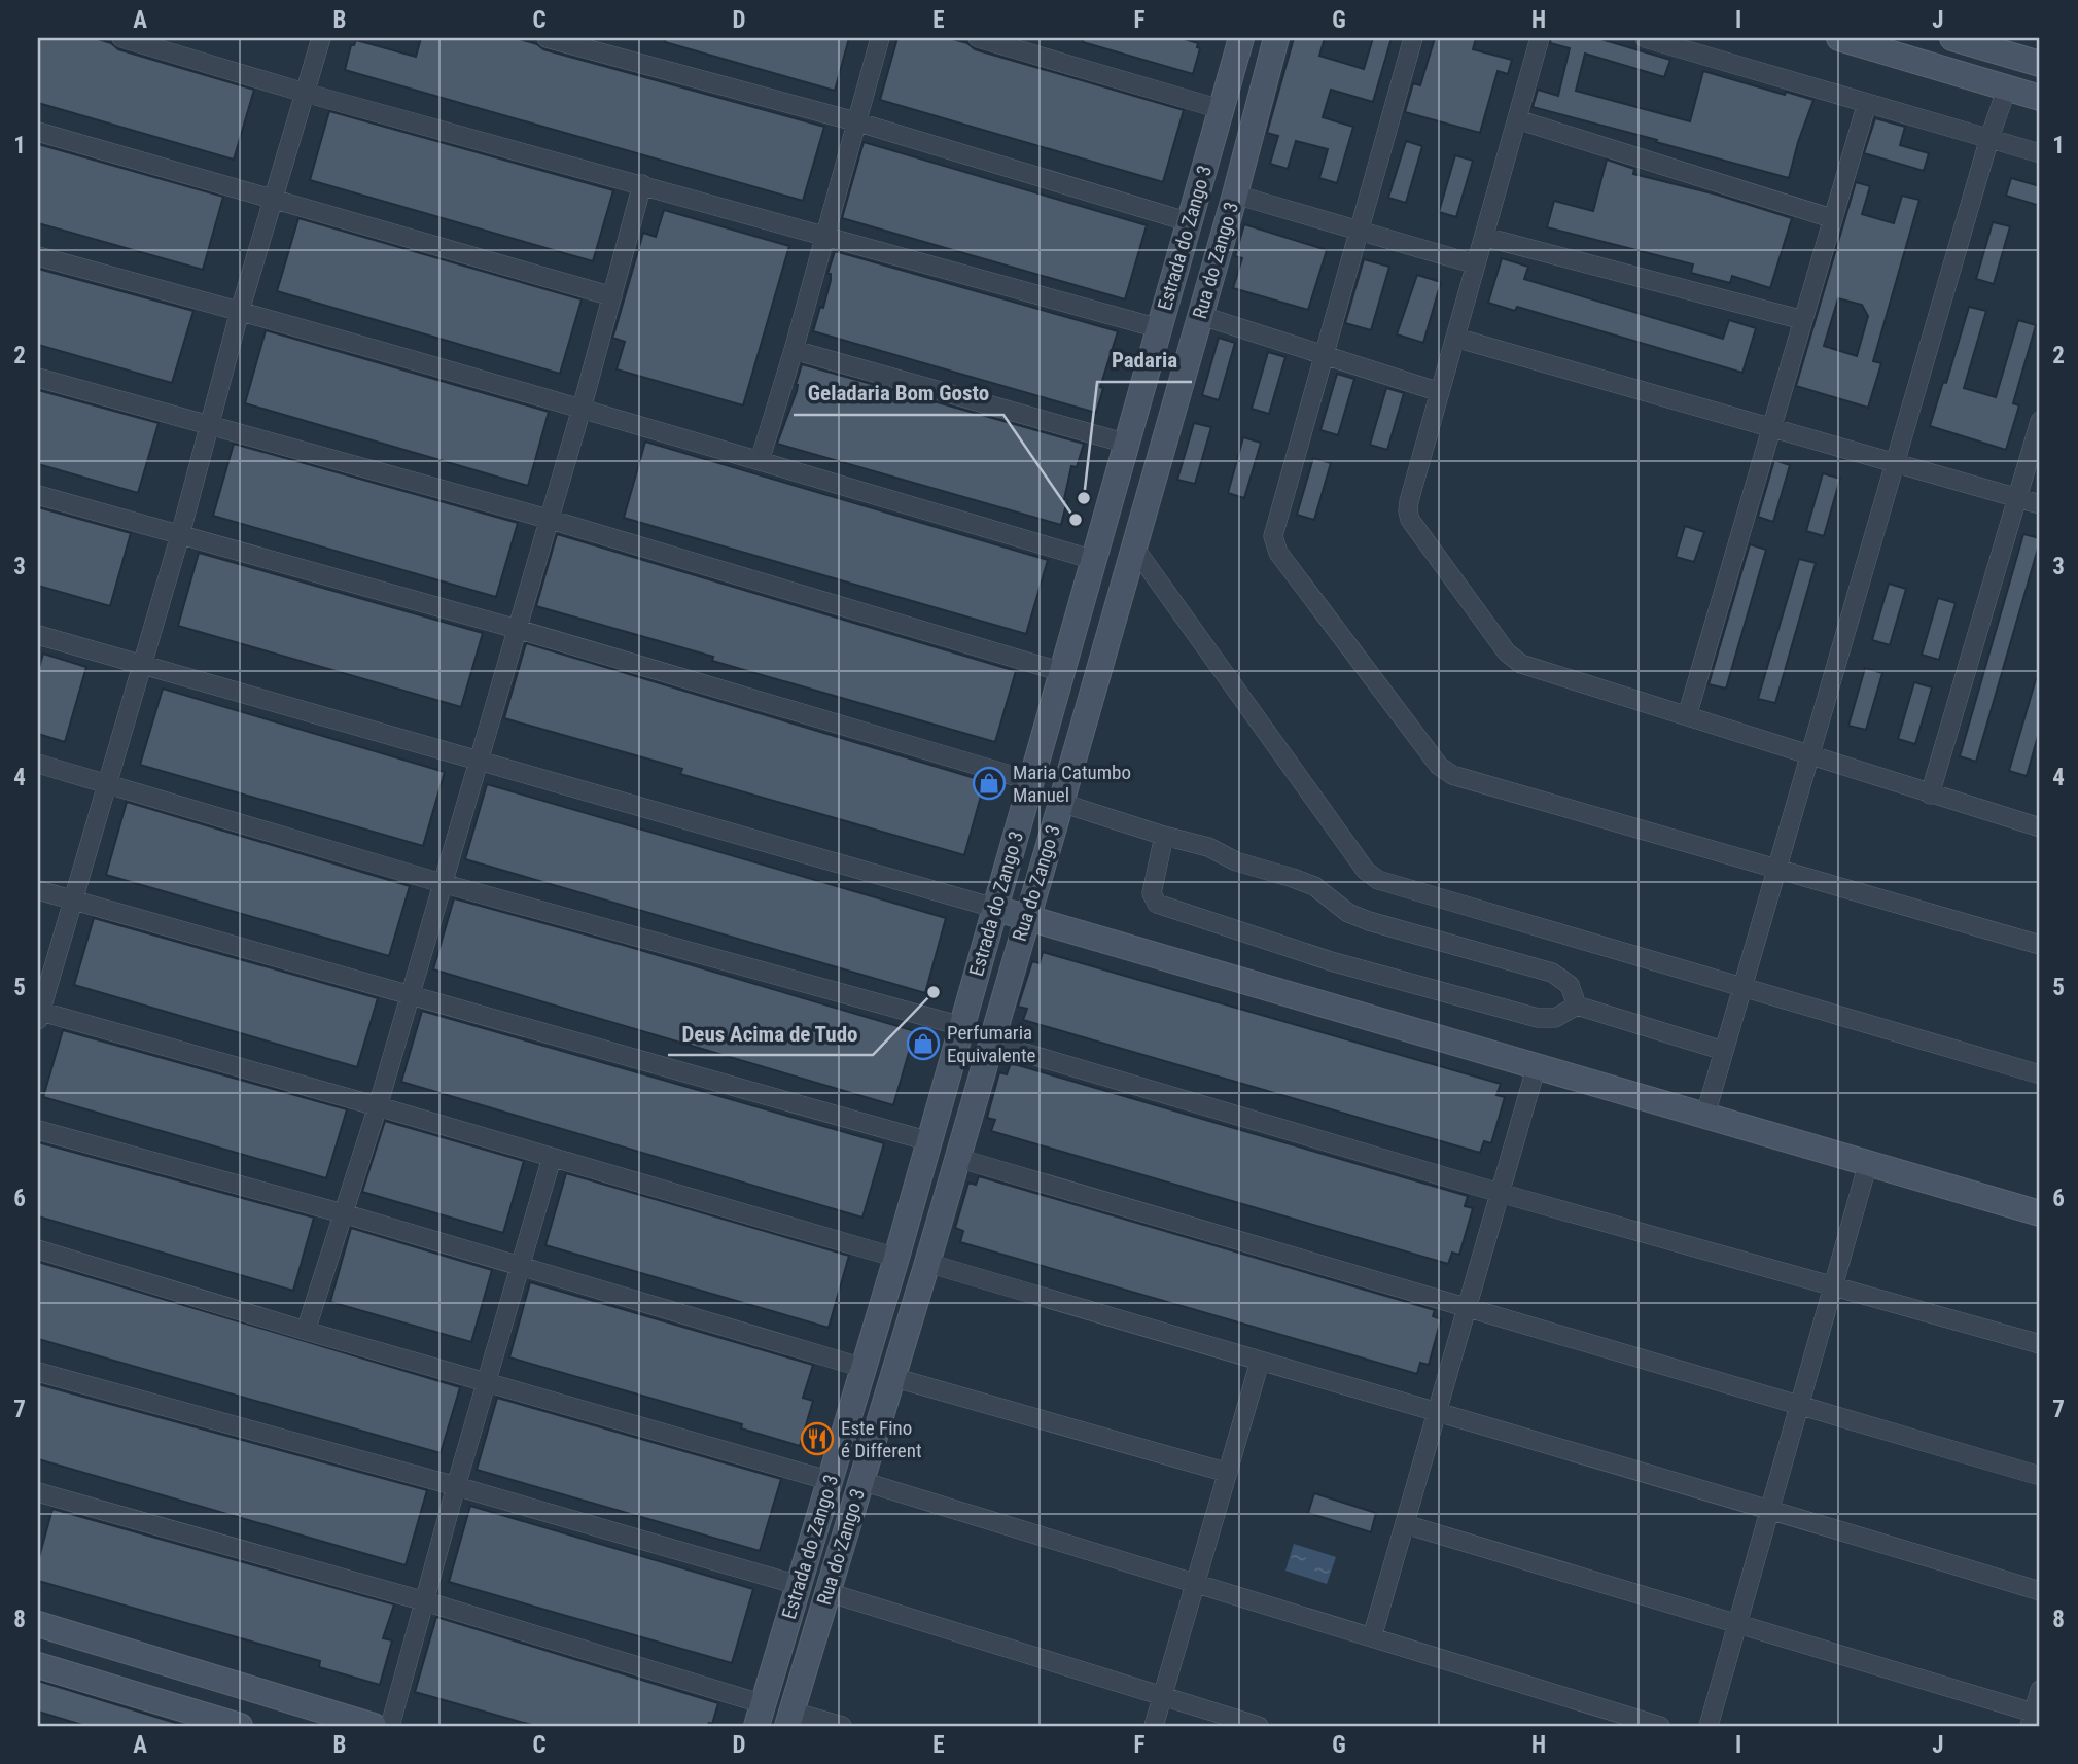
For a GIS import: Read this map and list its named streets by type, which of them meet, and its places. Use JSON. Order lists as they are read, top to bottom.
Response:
{
  "streets": {
    "street": ["Estrada do Zango 3", "Rua do Zango 3"]
  },
  "places": {
    "other": ["Padaria", "Geladaria Bom Gosto", "Deus Acima de Tudo"],
    "shop": ["Maria Catumbo Manuel", "Perfumaria Equivalente"],
    "restaurant": ["Este Fino é Different"]
  },
  "grid": {
    "columns": [
      "A",
      "B",
      "C",
      "D",
      "E",
      "F",
      "G",
      "H",
      "I",
      "J"
    ],
    "rows": [
      "1",
      "2",
      "3",
      "4",
      "5",
      "6",
      "7",
      "8"
    ]
  }
}
